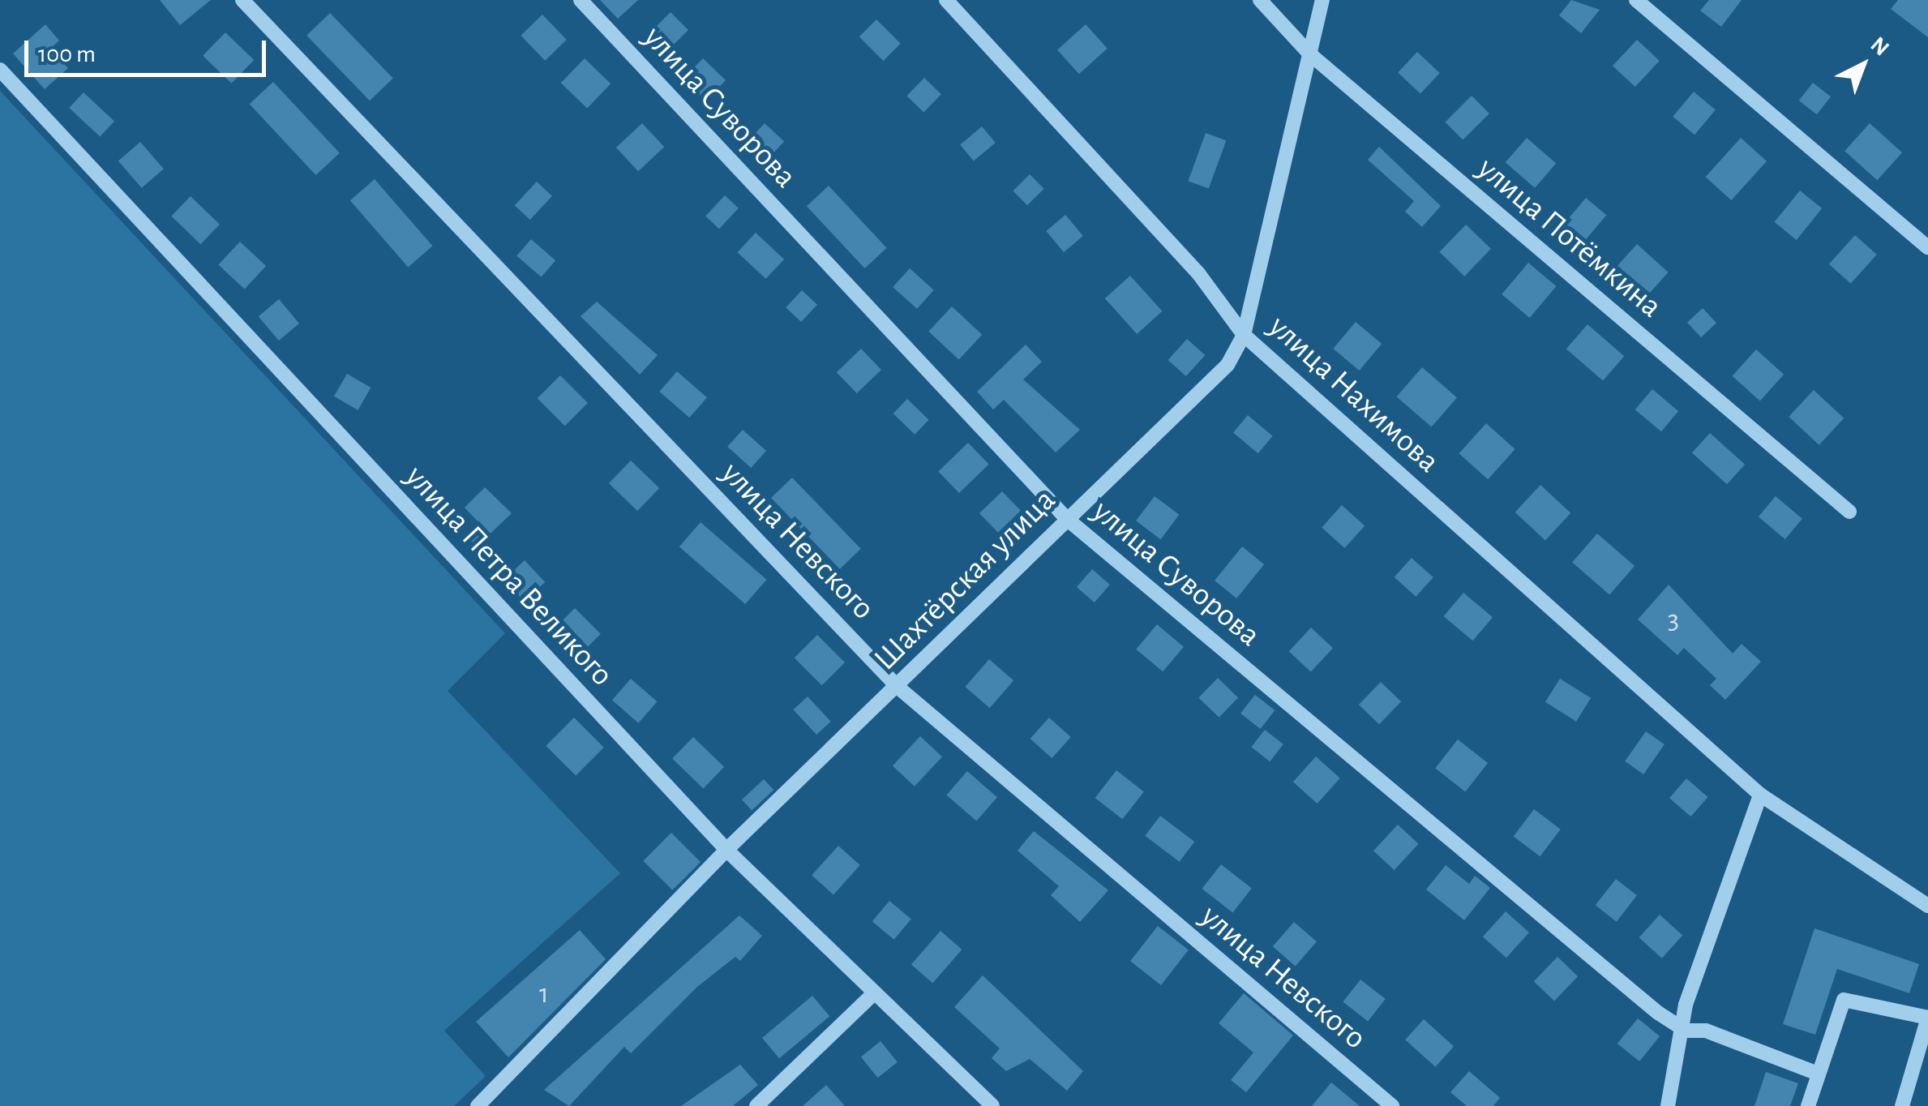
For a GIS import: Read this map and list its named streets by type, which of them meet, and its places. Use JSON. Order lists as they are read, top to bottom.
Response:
{
  "streets": {
    "street": [
      "улица Суворова",
      "улица Потёмкина",
      "улица Нахимова",
      "улица Невского",
      "улица Петра Великого",
      "Шахтёрская улица"
    ]
  },
  "crossings": [
    ["улица Суворова", "Шахтёрская улица"],
    ["улица Потёмкина", "Шахтёрская улица"],
    ["улица Нахимова", "Шахтёрская улица"],
    ["улица Невского", "Шахтёрская улица"],
    ["улица Петра Великого", "Шахтёрская улица"]
  ],
  "house_numbers": ["3", "1"],
  "scale_bar": "100 m",
  "north": "top right"
}
